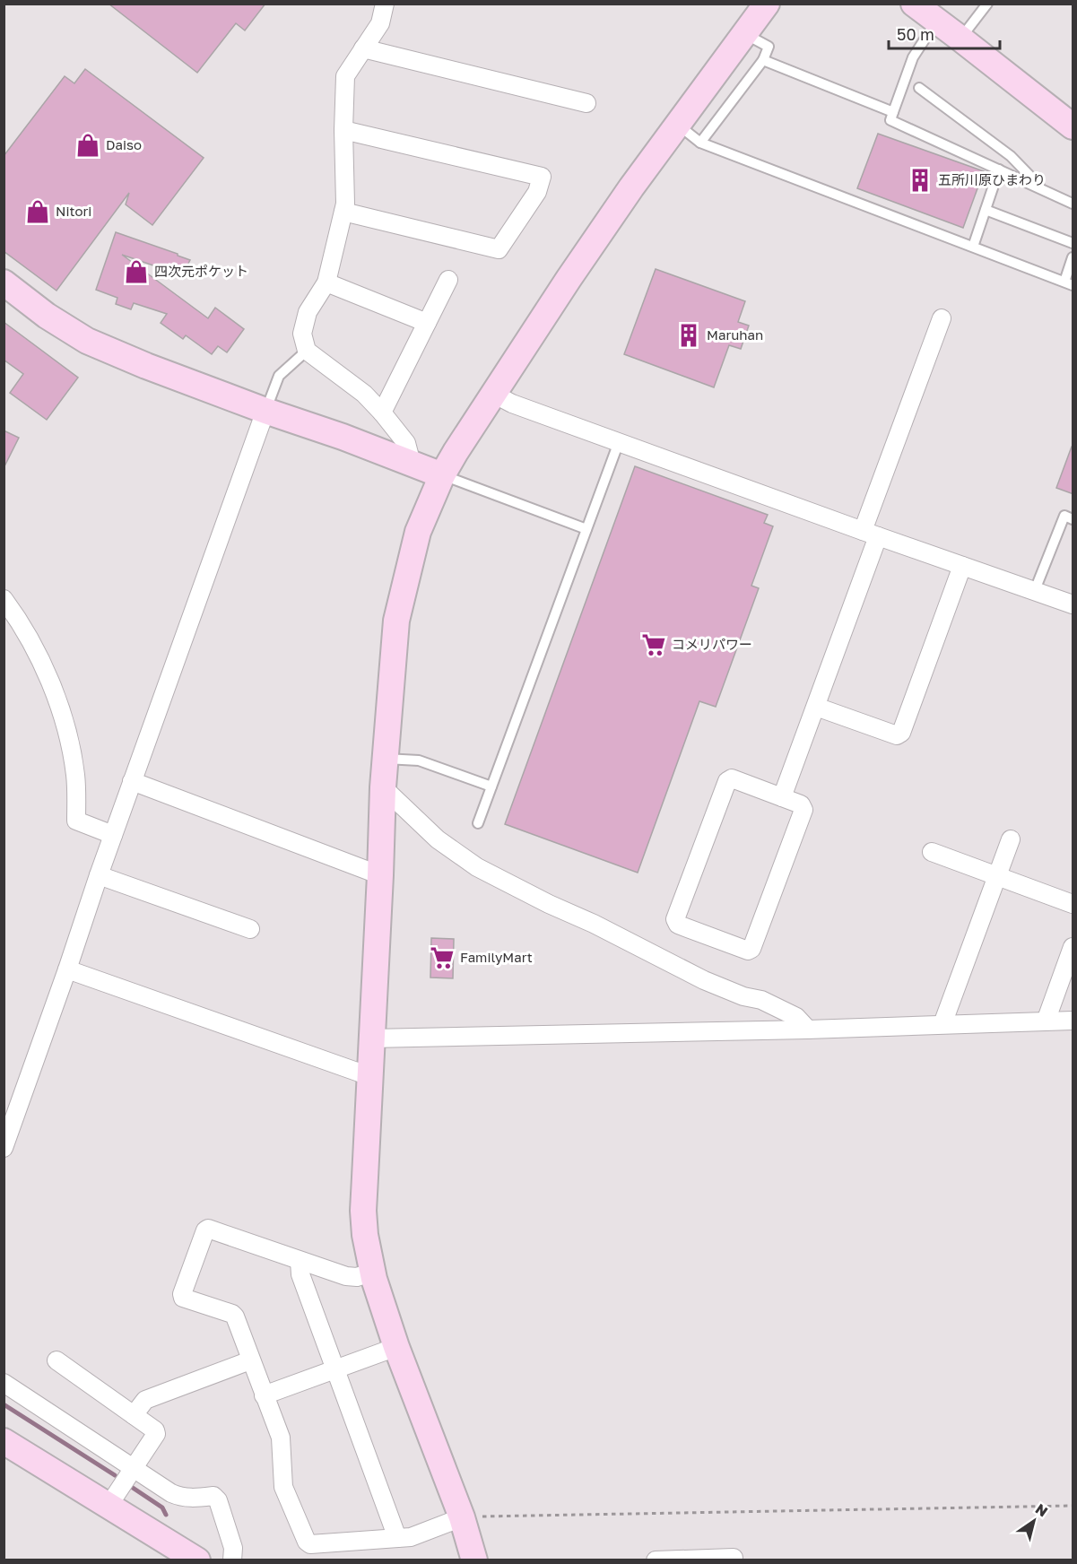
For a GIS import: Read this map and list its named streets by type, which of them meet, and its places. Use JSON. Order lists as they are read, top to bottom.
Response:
{
  "places": {
    "shop": ["Daiso", "Nitori", "四次元ポケット"],
    "building": ["五所川原ひまわり", "Maruhan"],
    "supermarket": ["コメリパワー", "FamilyMart"]
  },
  "scale_bar": "50 m",
  "north": "top right"
}
